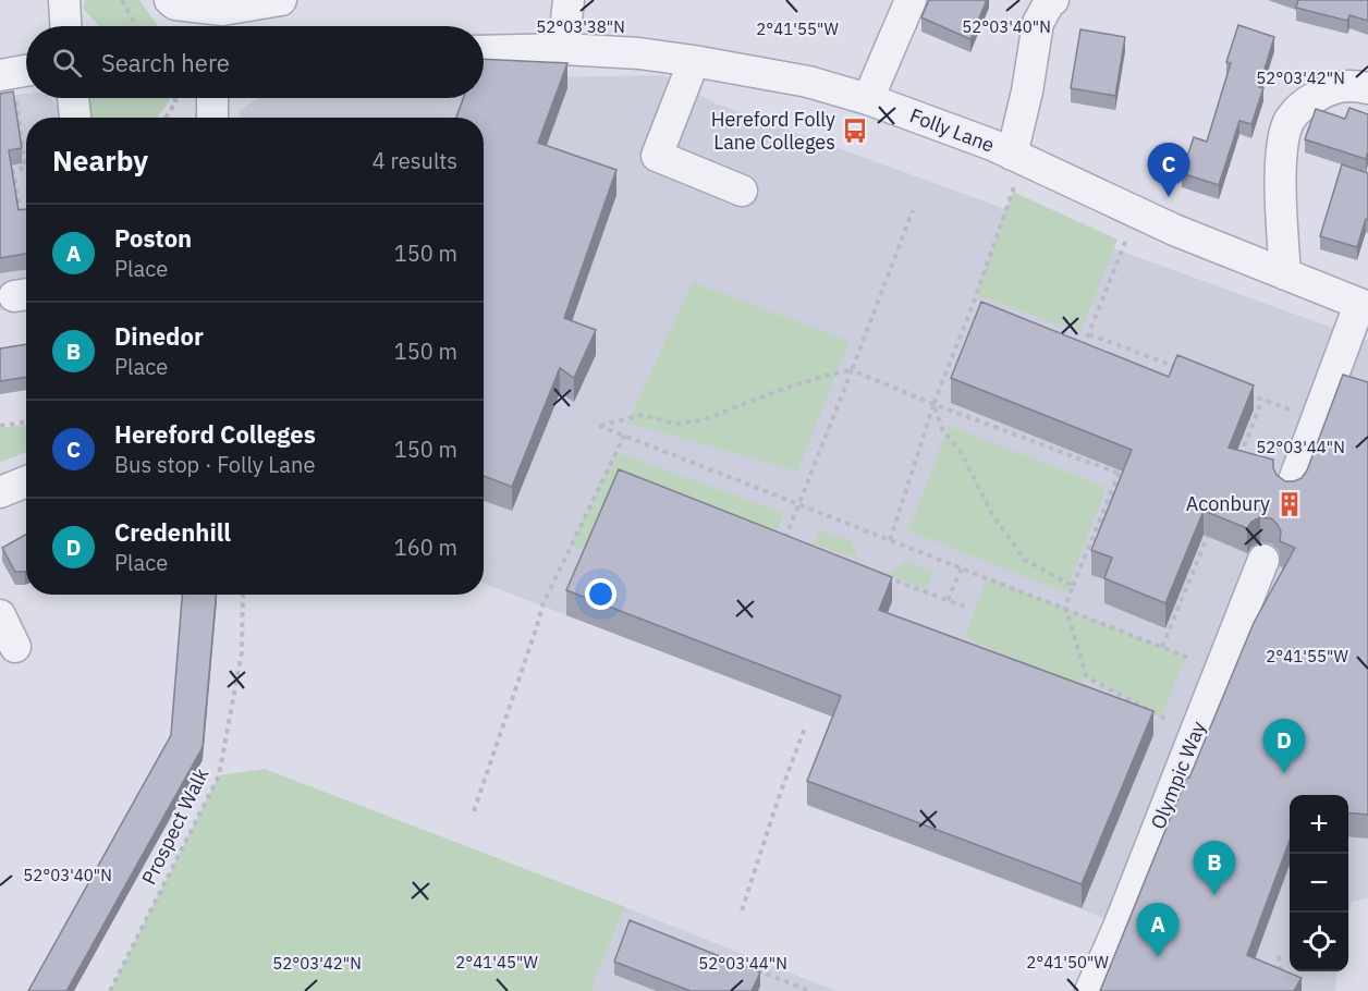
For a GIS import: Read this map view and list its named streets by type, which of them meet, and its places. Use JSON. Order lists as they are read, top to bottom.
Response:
{
  "streets": {
    "street": ["Folly Lane", "Olympic Way"],
    "path": ["Prospect Walk"]
  },
  "places": {
    "bus stop": ["Hereford Folly Lane Colleges"],
    "building": ["Aconbury"]
  },
  "page": {
    "search": "Search here",
    "heading": ["Nearby", "4 results"],
    "pins": [
      "C",
      "D",
      "B",
      "A"
    ],
    "list": [
      {
        "mark": "A",
        "name": "Poston",
        "note": "Place",
        "value": "150 m"
      },
      {
        "mark": "B",
        "name": "Dinedor",
        "note": "Place",
        "value": "150 m"
      },
      {
        "mark": "C",
        "name": "Hereford Colleges",
        "note": "Bus stop · Folly Lane",
        "value": "150 m"
      },
      {
        "mark": "D",
        "name": "Credenhill",
        "note": "Place",
        "value": "160 m"
      }
    ],
    "map_buttons": ["+", "−"]
  },
  "coordinates": [
    "52°03'38\"N",
    "52°03'40\"N",
    "2°41'55\"W",
    "52°03'42\"N",
    "52°03'44\"N",
    "2°41'45\"W",
    "2°41'50\"W"
  ]
}
